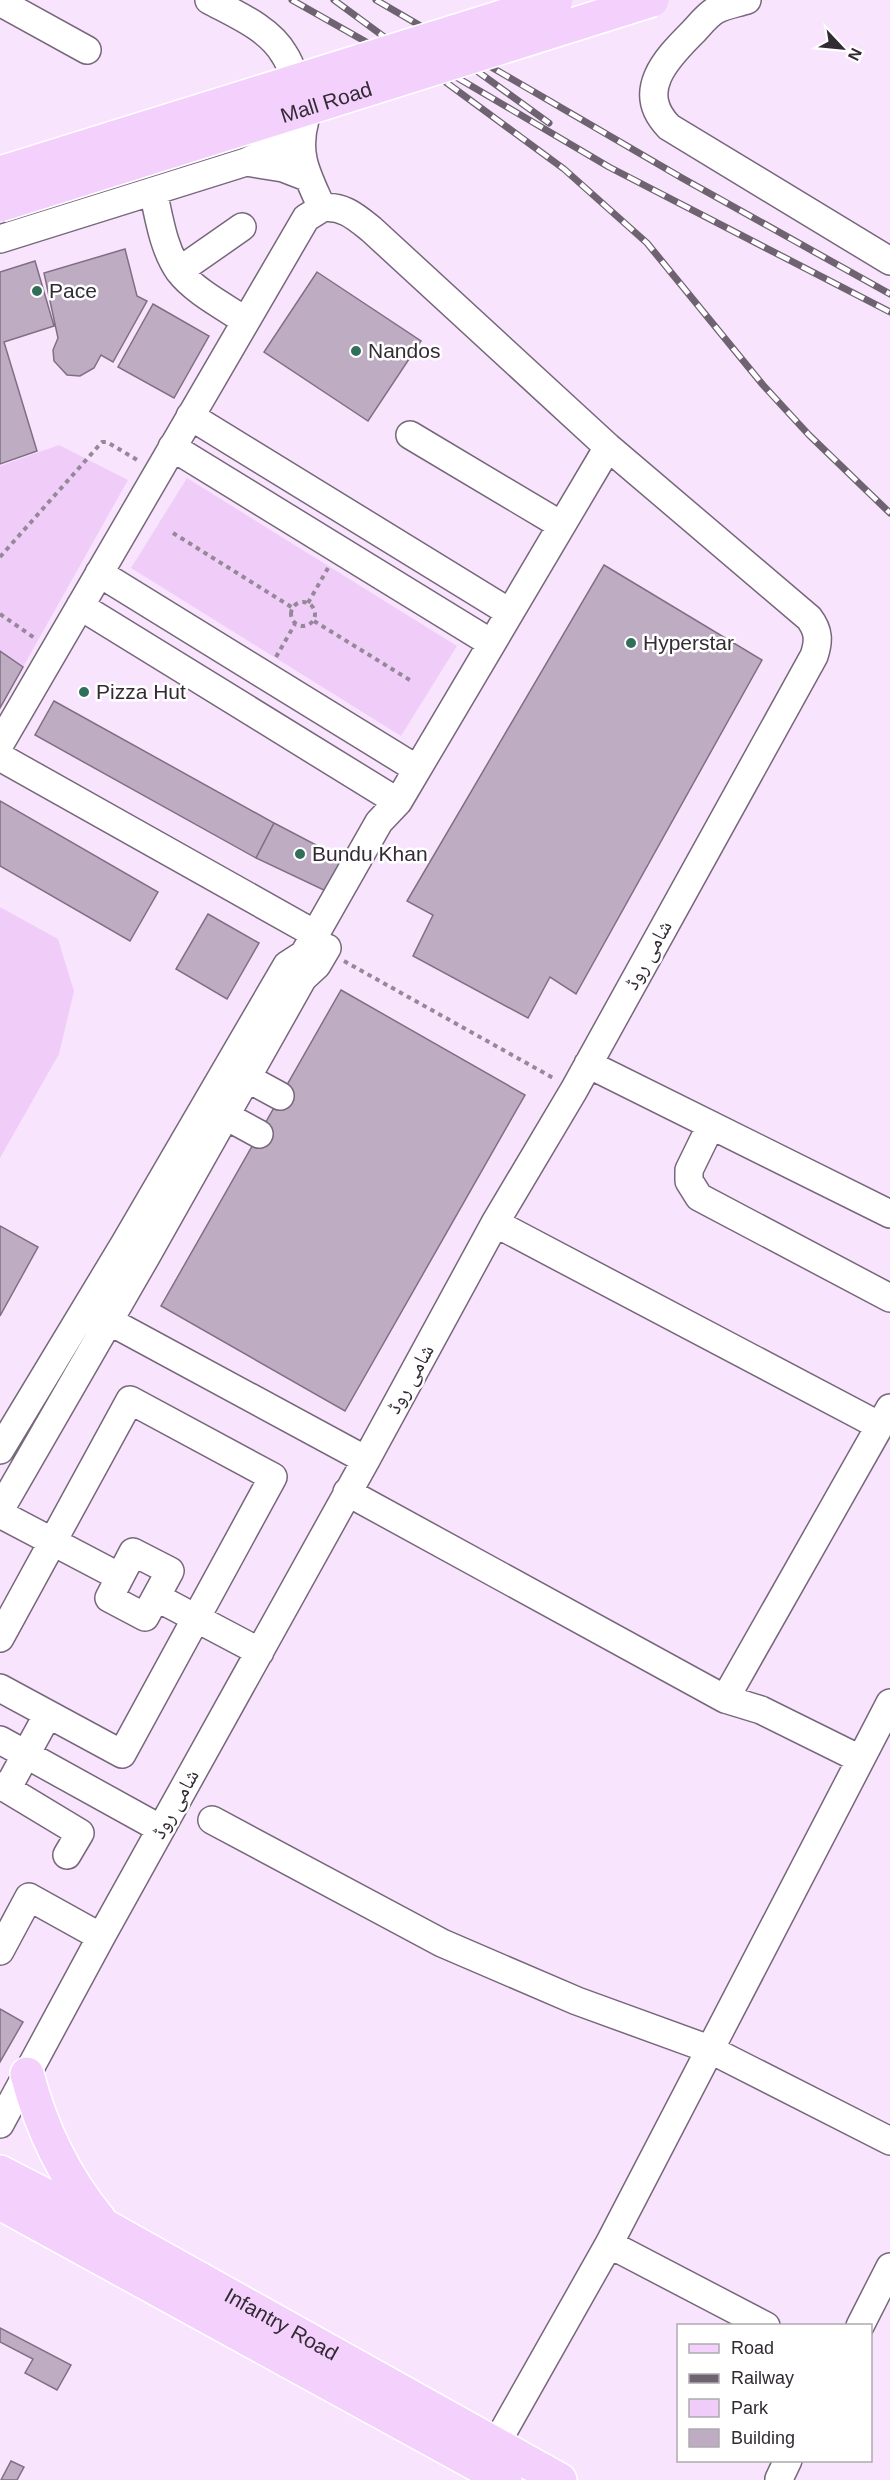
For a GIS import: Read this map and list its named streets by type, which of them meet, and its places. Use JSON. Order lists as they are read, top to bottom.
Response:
{
  "streets": {
    "main road": ["Mall Road", "Infantry Road"],
    "street": ["شامی روڈ"]
  },
  "places": [
    "Pace",
    "Nandos",
    "Hyperstar",
    "Pizza Hut",
    "Bundu Khan"
  ],
  "legend": [
    "Road",
    "Railway",
    "Park",
    "Building"
  ],
  "north": "bottom right"
}
